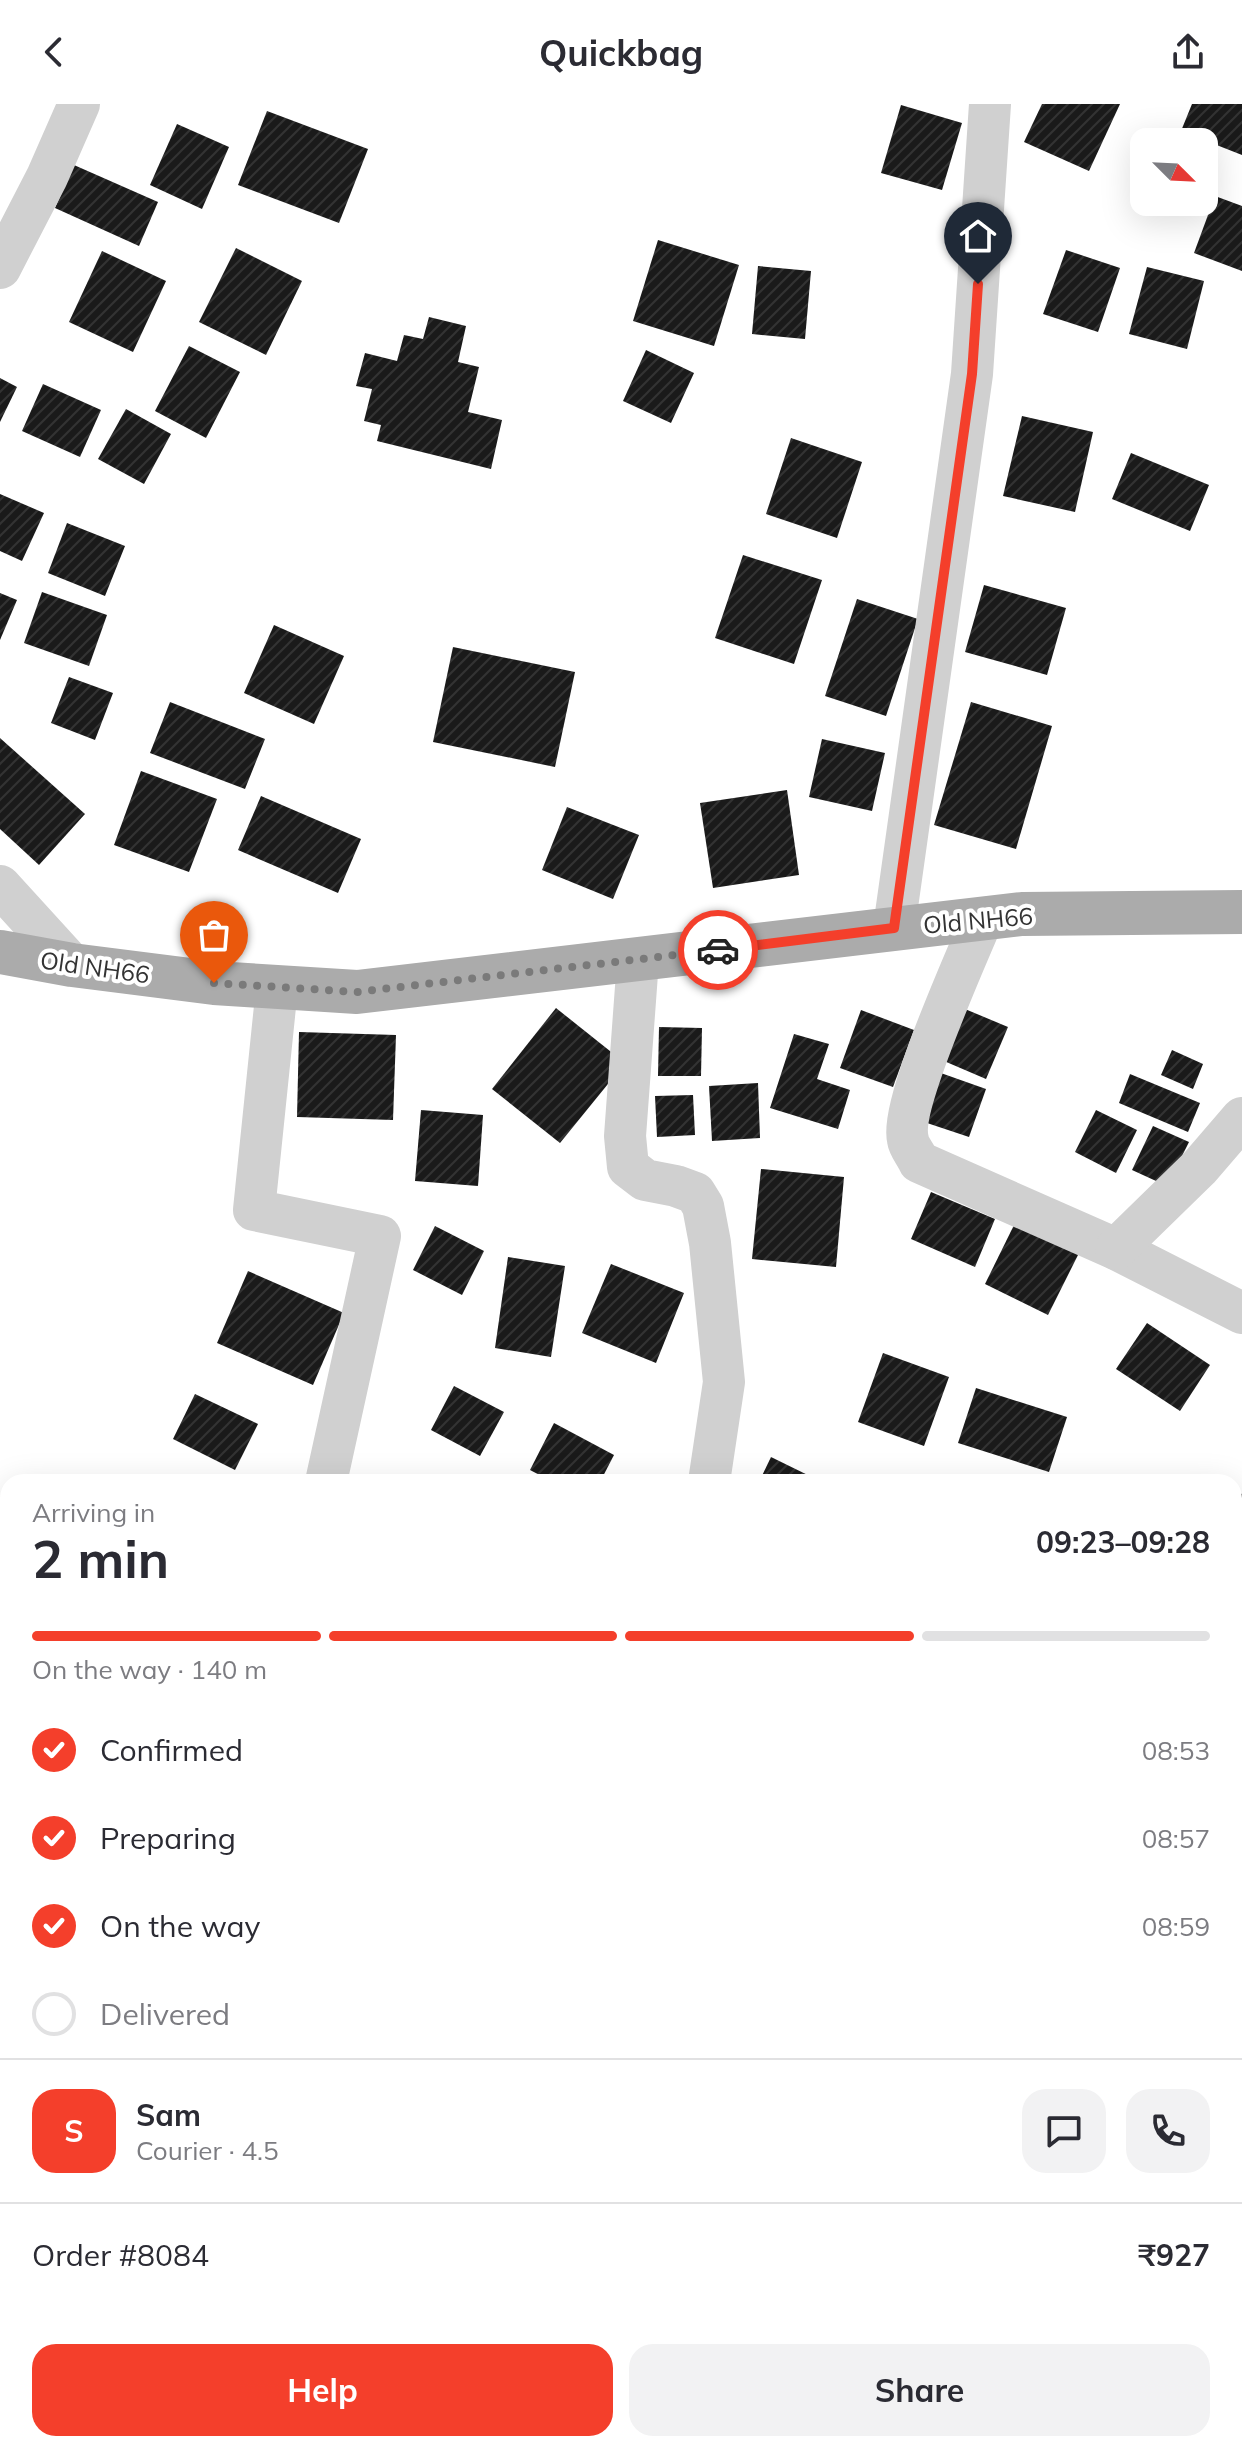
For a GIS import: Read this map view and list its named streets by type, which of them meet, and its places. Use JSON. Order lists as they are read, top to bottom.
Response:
{
  "streets": {
    "main road": ["Old NH66"]
  },
  "north": "bottom right",
  "page": {
    "header": "Quickbag",
    "heading": ["2 min", "Arriving in", "09:23–09:28"],
    "panel": [
      "Sam",
      "Courier · 4.5",
      "Order #8084",
      "₹927"
    ],
    "bar": "On the way · 140 m",
    "list": [
      ["Confirmed", "08:53"],
      ["Preparing", "08:57"],
      ["On the way", "08:59"],
      "Delivered"
    ],
    "round": "S",
    "buttons": ["Help", "Share"]
  }
}
